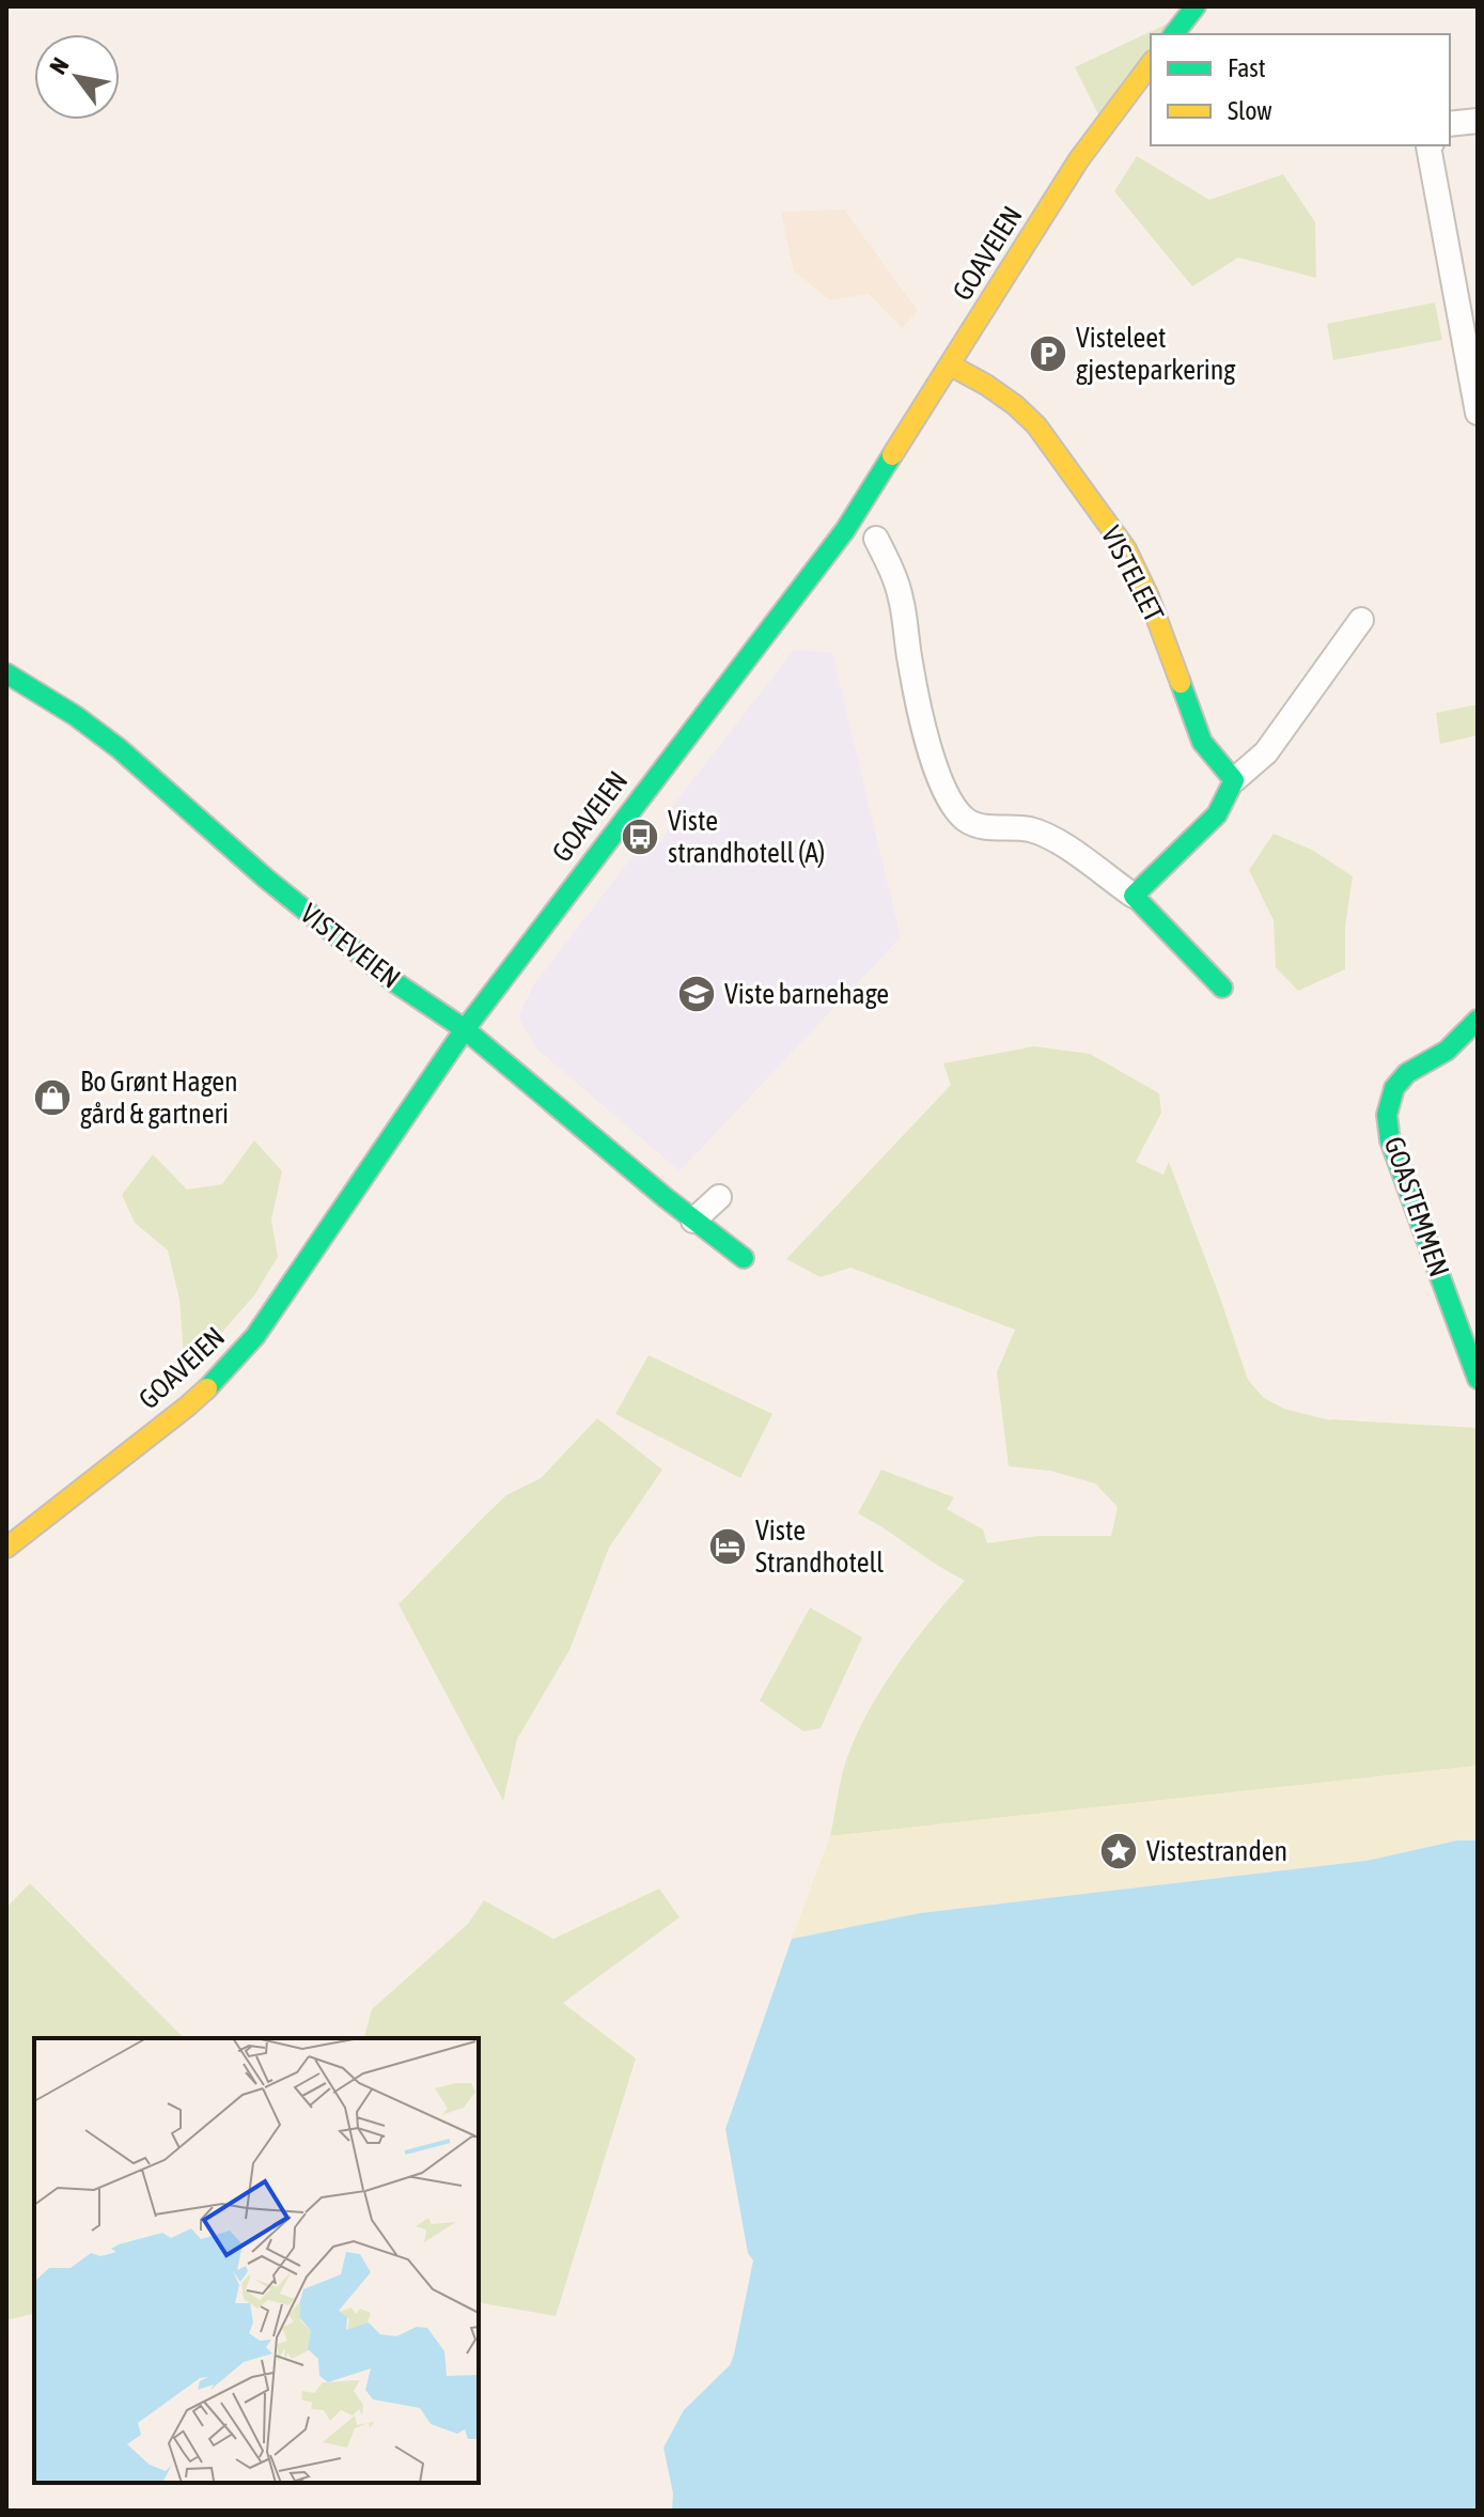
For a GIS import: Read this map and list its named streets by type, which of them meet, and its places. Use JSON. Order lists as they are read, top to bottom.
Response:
{
  "streets": {
    "main road": [
      "GOAVEIEN",
      "VISTELEET",
      "VISTEVEIEN",
      "GOASTEMMEN"
    ]
  },
  "crossings": [
    ["GOAVEIEN", "VISTELEET"],
    ["GOAVEIEN", "VISTEVEIEN"]
  ],
  "places": {
    "parking": ["Visteleet gjesteparkering"],
    "bus stop": ["Viste strandhotell (A)"],
    "school or university": ["Viste barnehage"],
    "shop": ["Bo Grønt Hagen gård & gartneri"],
    "hotel": ["Viste Strandhotell"],
    "place": ["Vistestranden"]
  },
  "legend": ["Fast", "Slow"],
  "north": "top left"
}
